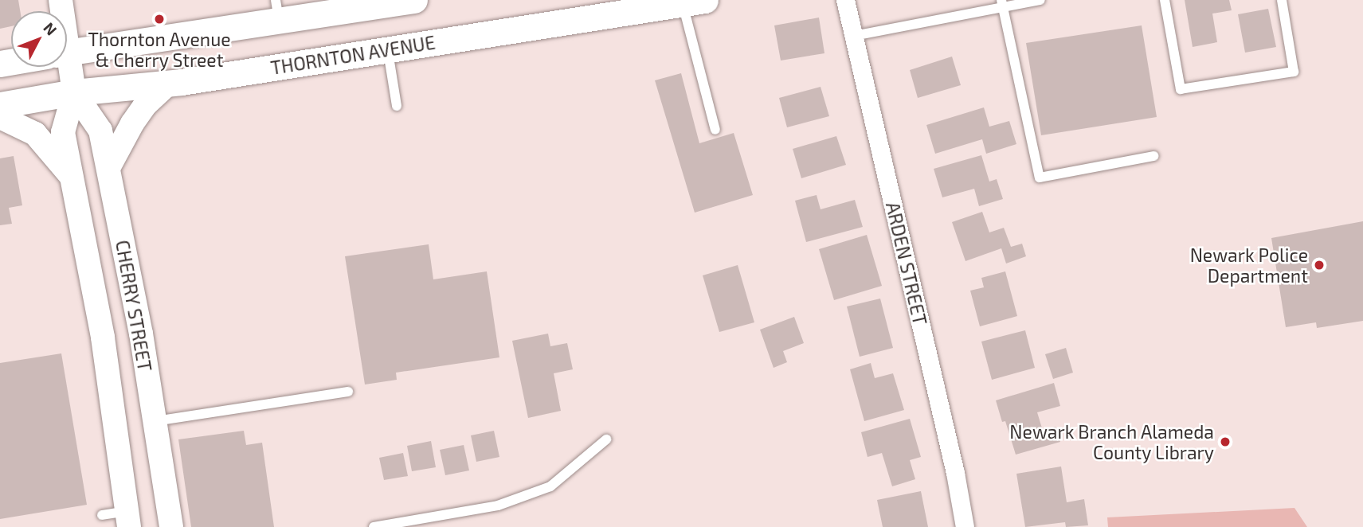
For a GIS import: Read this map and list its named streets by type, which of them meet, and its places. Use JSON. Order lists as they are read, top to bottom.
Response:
{
  "streets": {
    "main road": ["THORNTON AVENUE"],
    "street": ["ARDEN STREET", "CHERRY STREET"]
  },
  "crossings": [
    ["THORNTON AVENUE", "CHERRY STREET"]
  ],
  "places": ["Thornton Avenue & Cherry Street", "Newark Police Department", "Newark Branch Alameda County Library"],
  "north": "top right"
}
